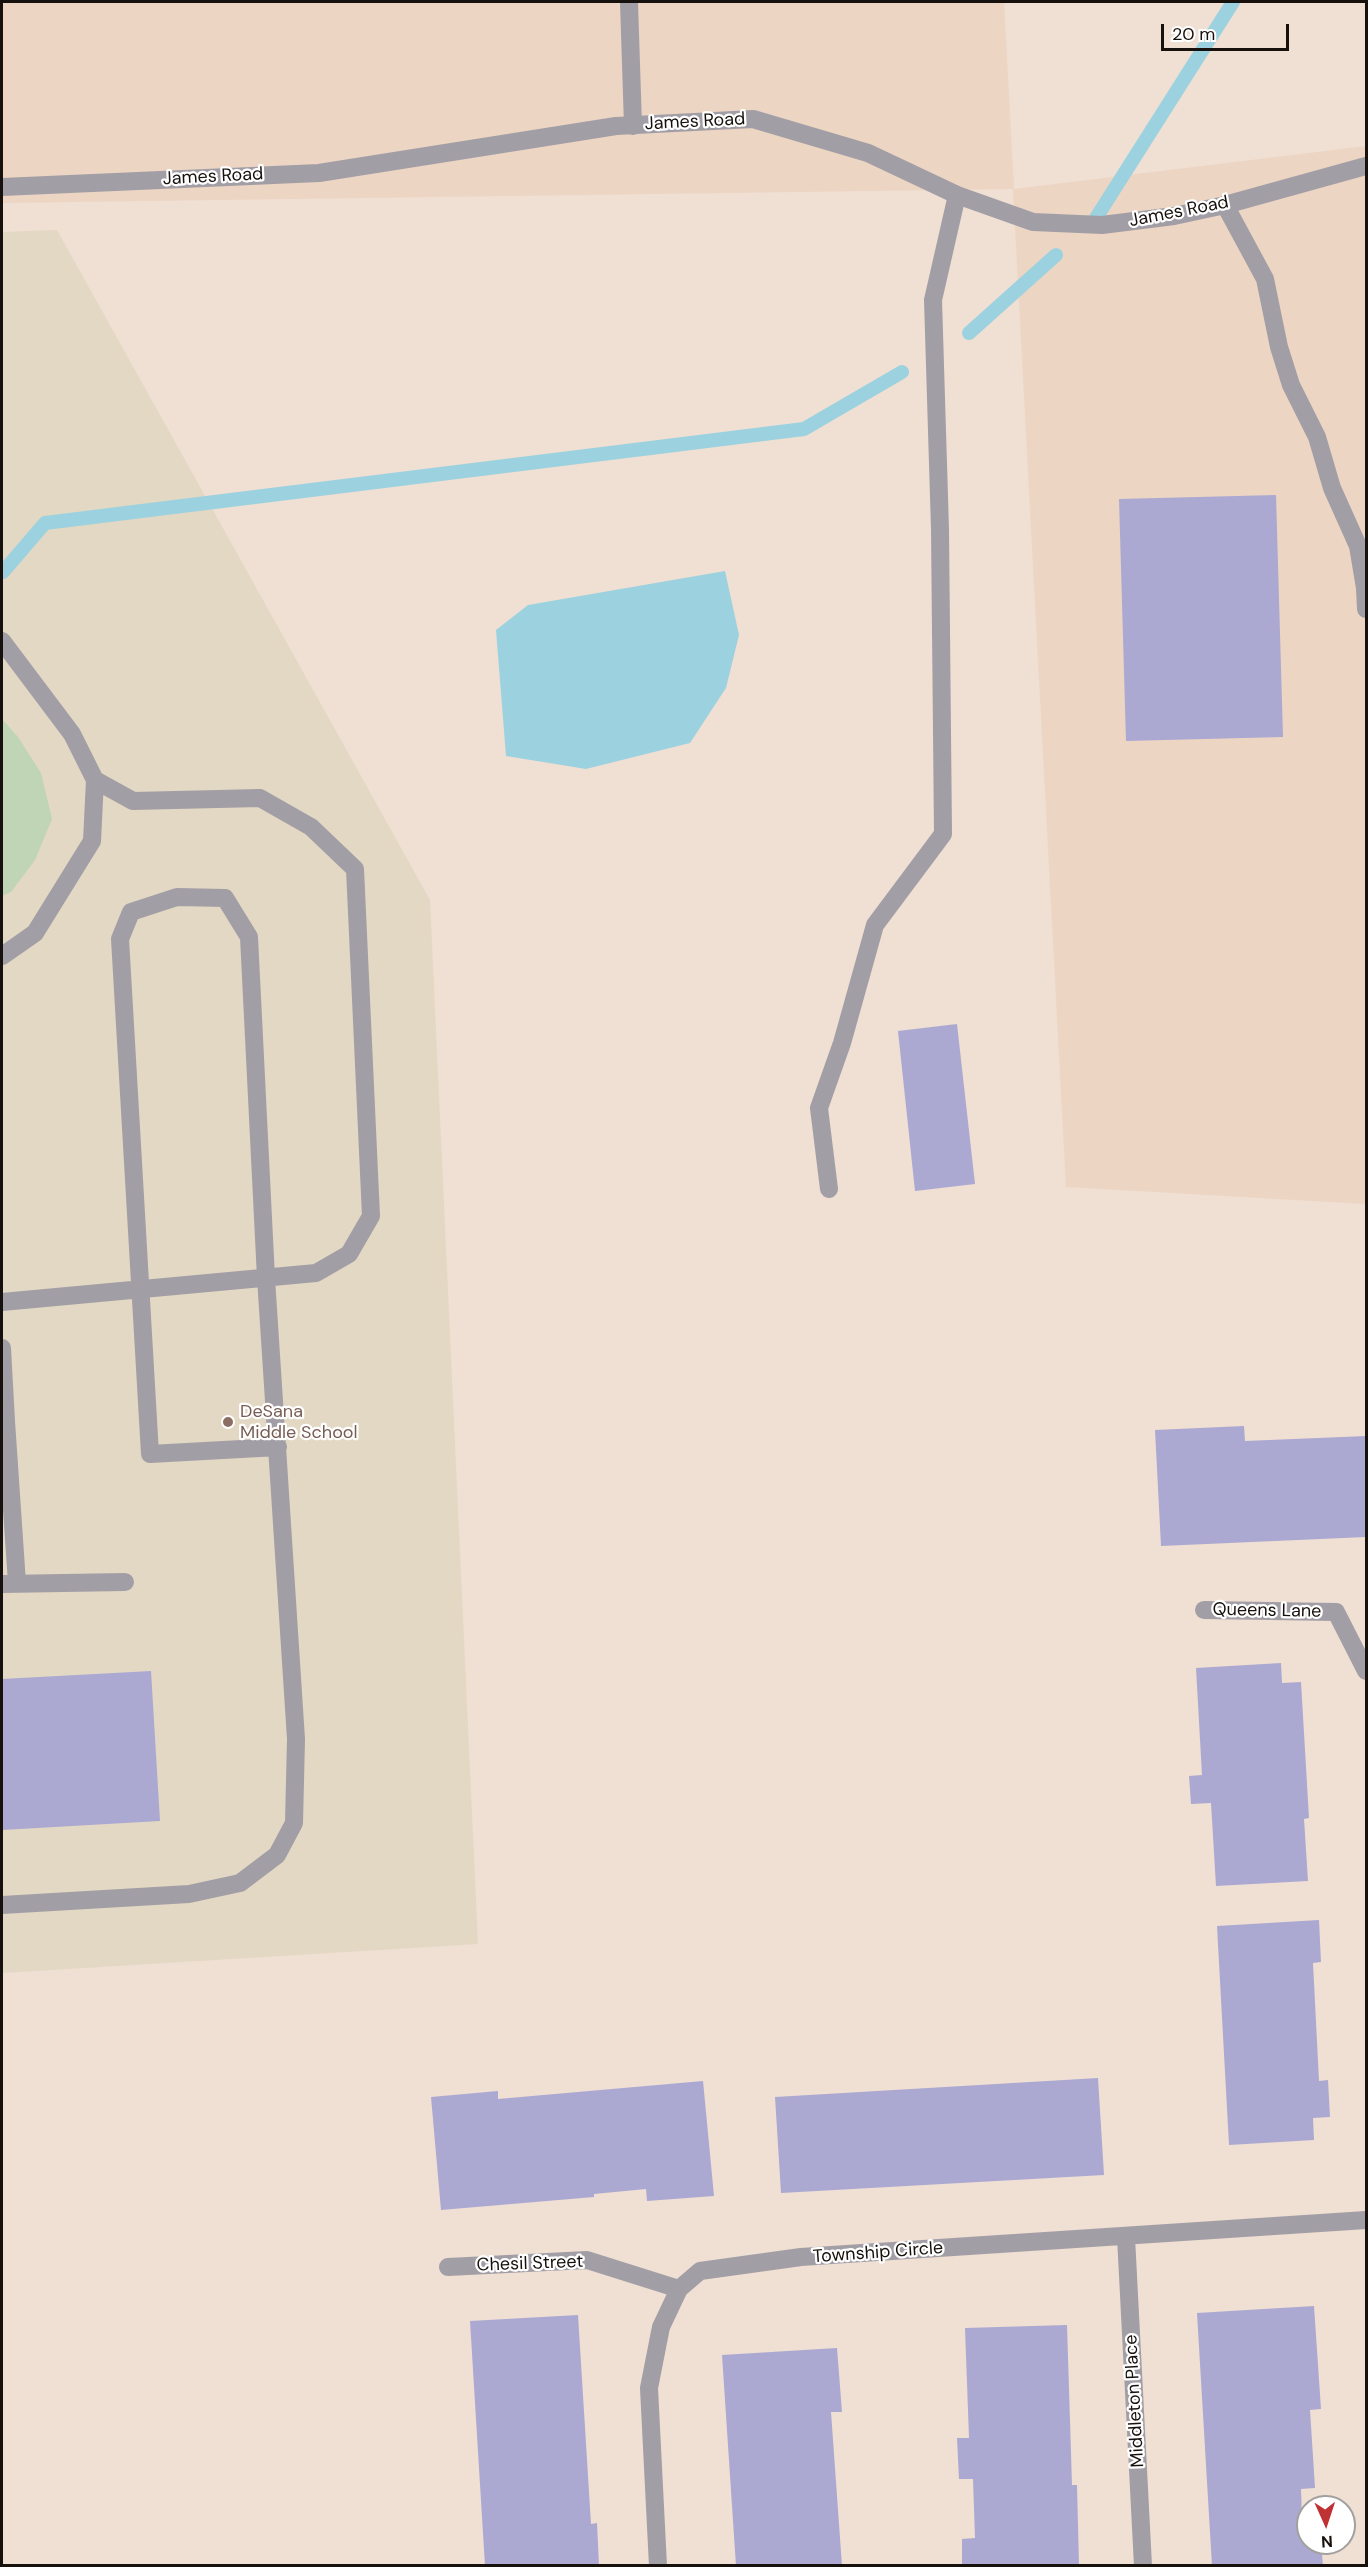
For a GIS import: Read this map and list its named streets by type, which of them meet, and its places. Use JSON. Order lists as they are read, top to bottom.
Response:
{
  "streets": {
    "street": [
      "James Road",
      "Queens Lane",
      "Township Circle",
      "Chesil Street",
      "Middleton Place"
    ]
  },
  "crossings": [
    ["Township Circle", "Chesil Street"],
    ["Township Circle", "Middleton Place"]
  ],
  "places": ["DeSana Middle School"],
  "scale_bar": "20 m",
  "north": "bottom"
}
